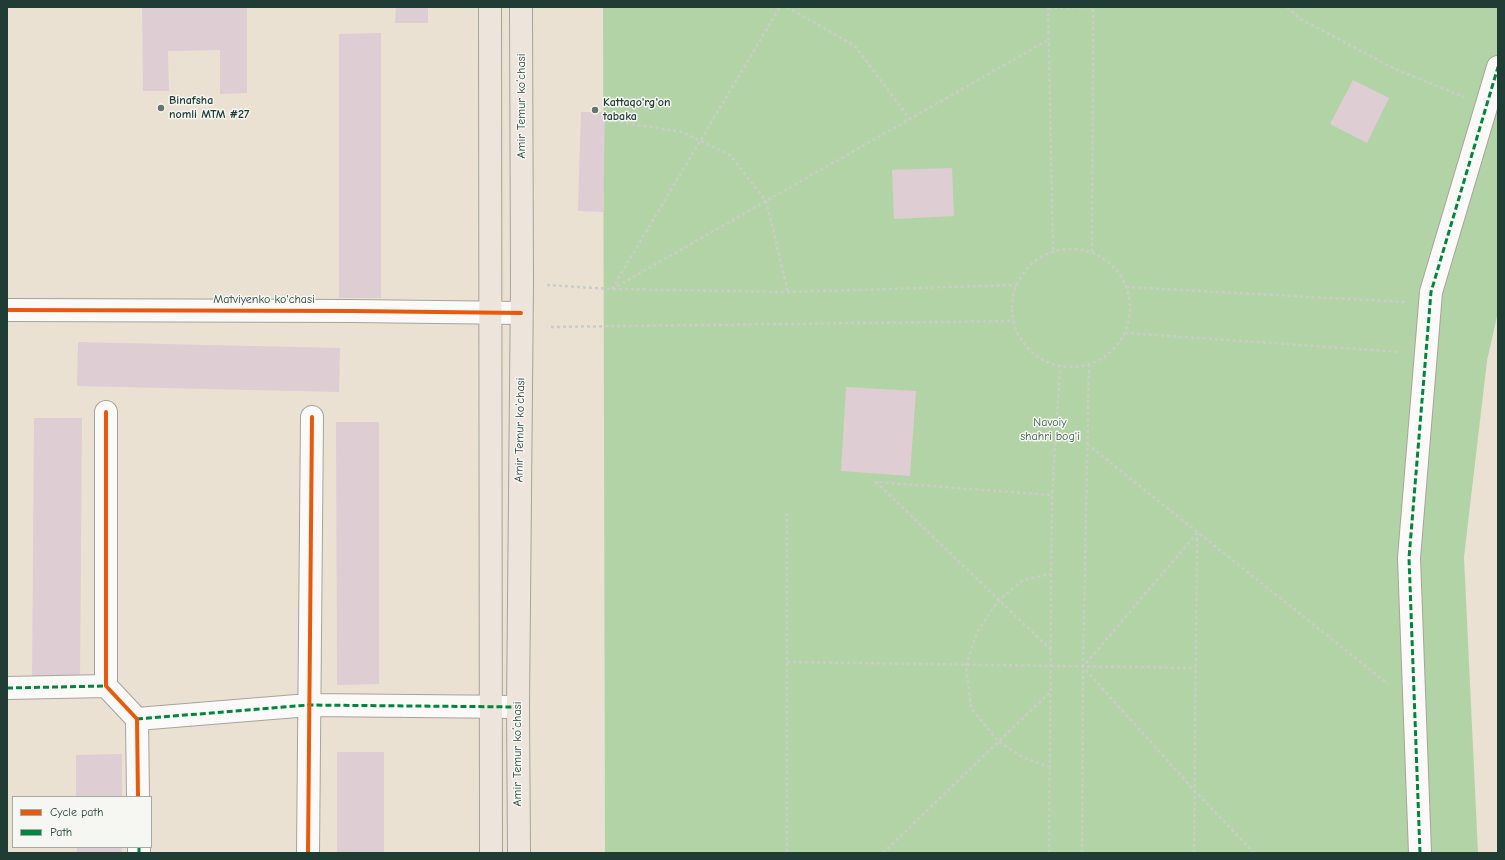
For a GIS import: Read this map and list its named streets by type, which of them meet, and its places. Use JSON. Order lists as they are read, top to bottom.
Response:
{
  "streets": {
    "main road": ["Amir Temur ko‘chasi"],
    "street": ["Matviyenko ko'chasi"]
  },
  "crossings": [
    ["Amir Temur ko‘chasi", "Matviyenko ko'chasi"]
  ],
  "parks": ["Navoiy shahri bog'i"],
  "places": ["Binafsha nomli MTM #27", "Kattaqo'rg'on tabaka"],
  "legend": ["Cycle path", "Path"]
}
